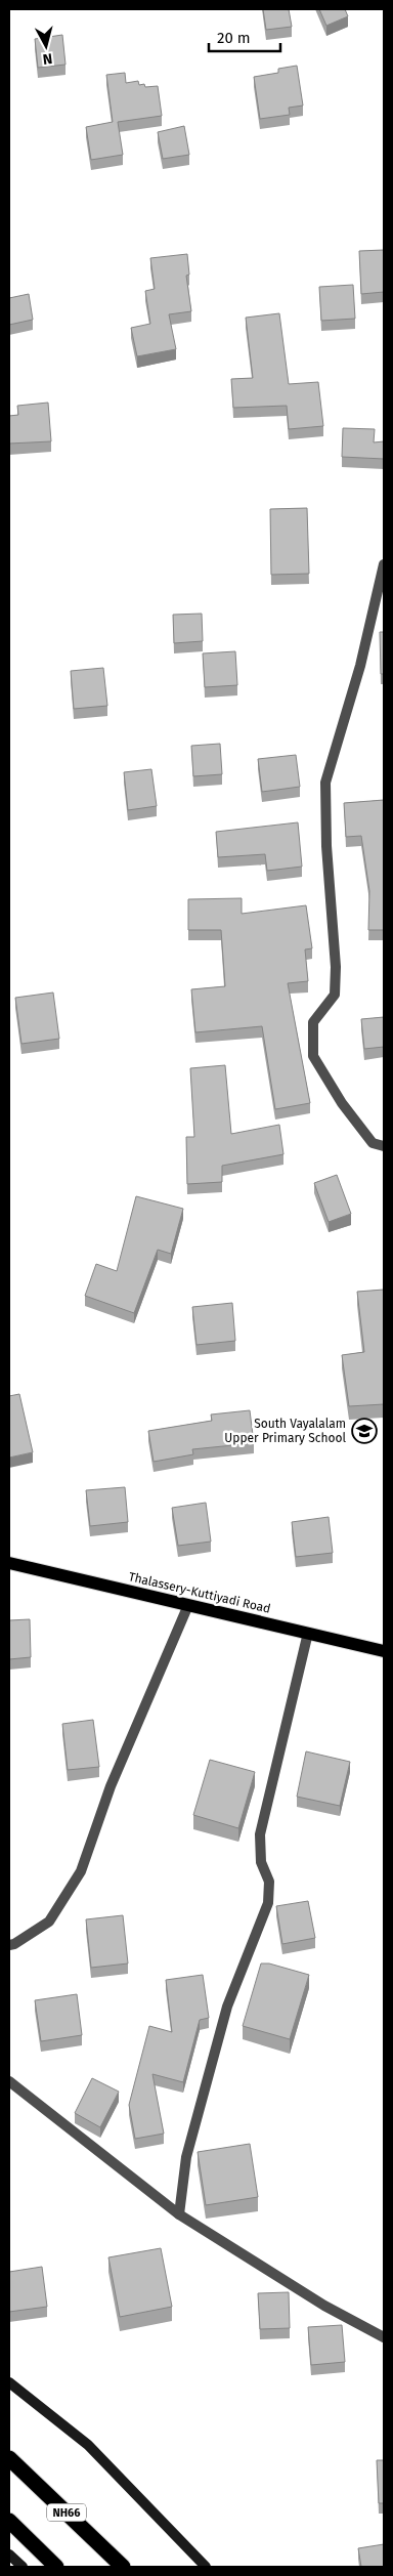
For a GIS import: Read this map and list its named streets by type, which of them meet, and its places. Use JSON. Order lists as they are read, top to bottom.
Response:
{
  "streets": {
    "highway": ["NH66"],
    "main road": ["Thalassery-Kuttiyadi Road"]
  },
  "places": {
    "school or university": ["South Vayalalam Upper Primary School"]
  },
  "scale_bar": "20 m",
  "north": "bottom"
}
